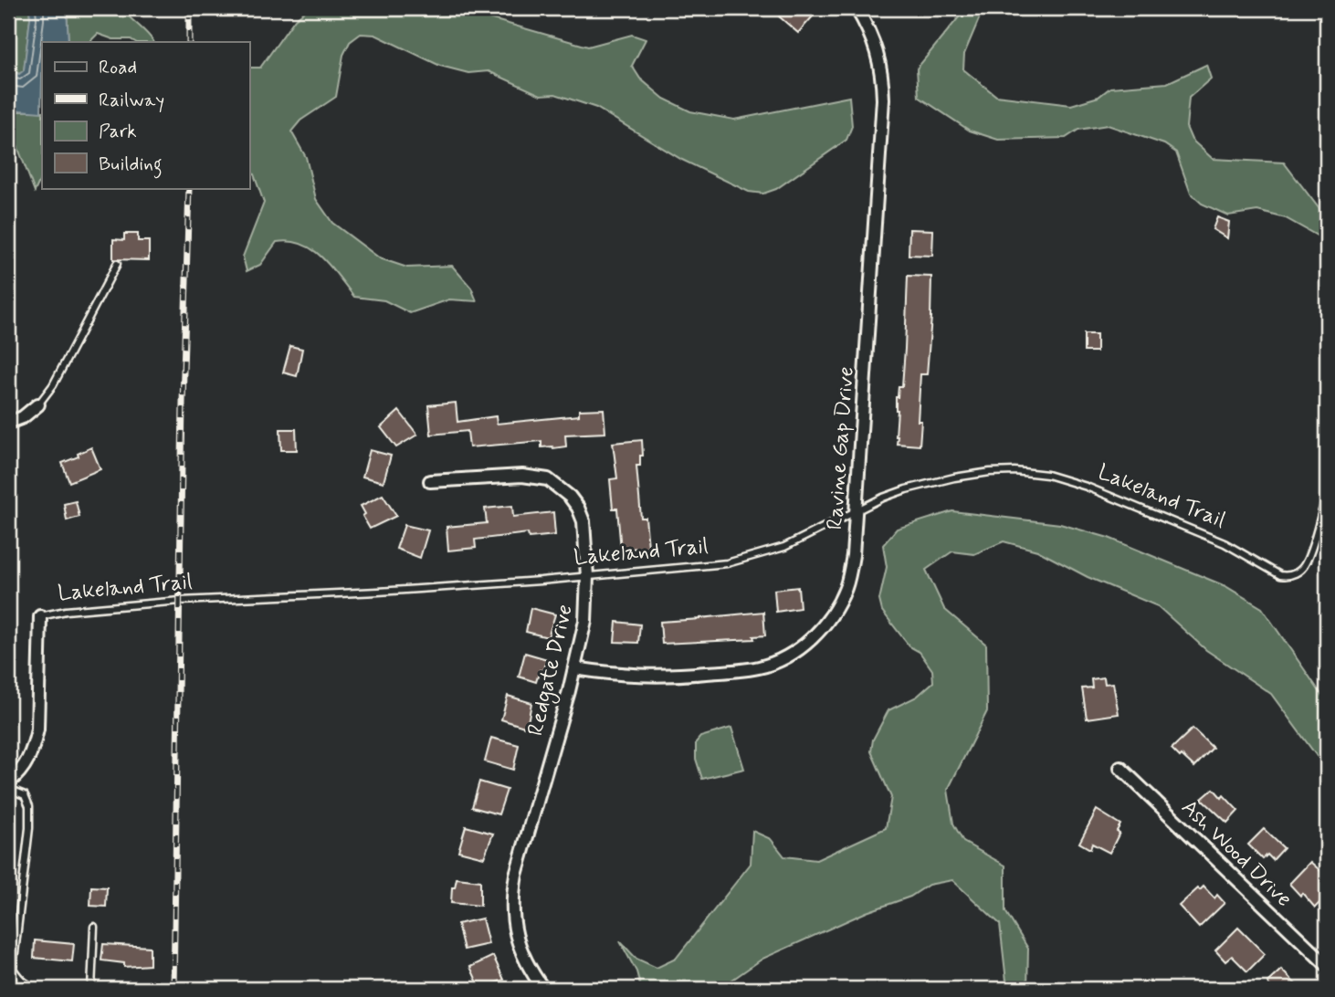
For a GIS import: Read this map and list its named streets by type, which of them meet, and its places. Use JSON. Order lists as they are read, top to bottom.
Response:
{
  "streets": {
    "street": [
      "Ravine Gap Drive",
      "Lakeland Trail",
      "Redgate Drive",
      "Ash Wood Drive"
    ]
  },
  "crossings": [
    ["Ravine Gap Drive", "Lakeland Trail"],
    ["Ravine Gap Drive", "Redgate Drive"],
    ["Lakeland Trail", "Redgate Drive"]
  ],
  "legend": [
    "Road",
    "Railway",
    "Park",
    "Building"
  ]
}
